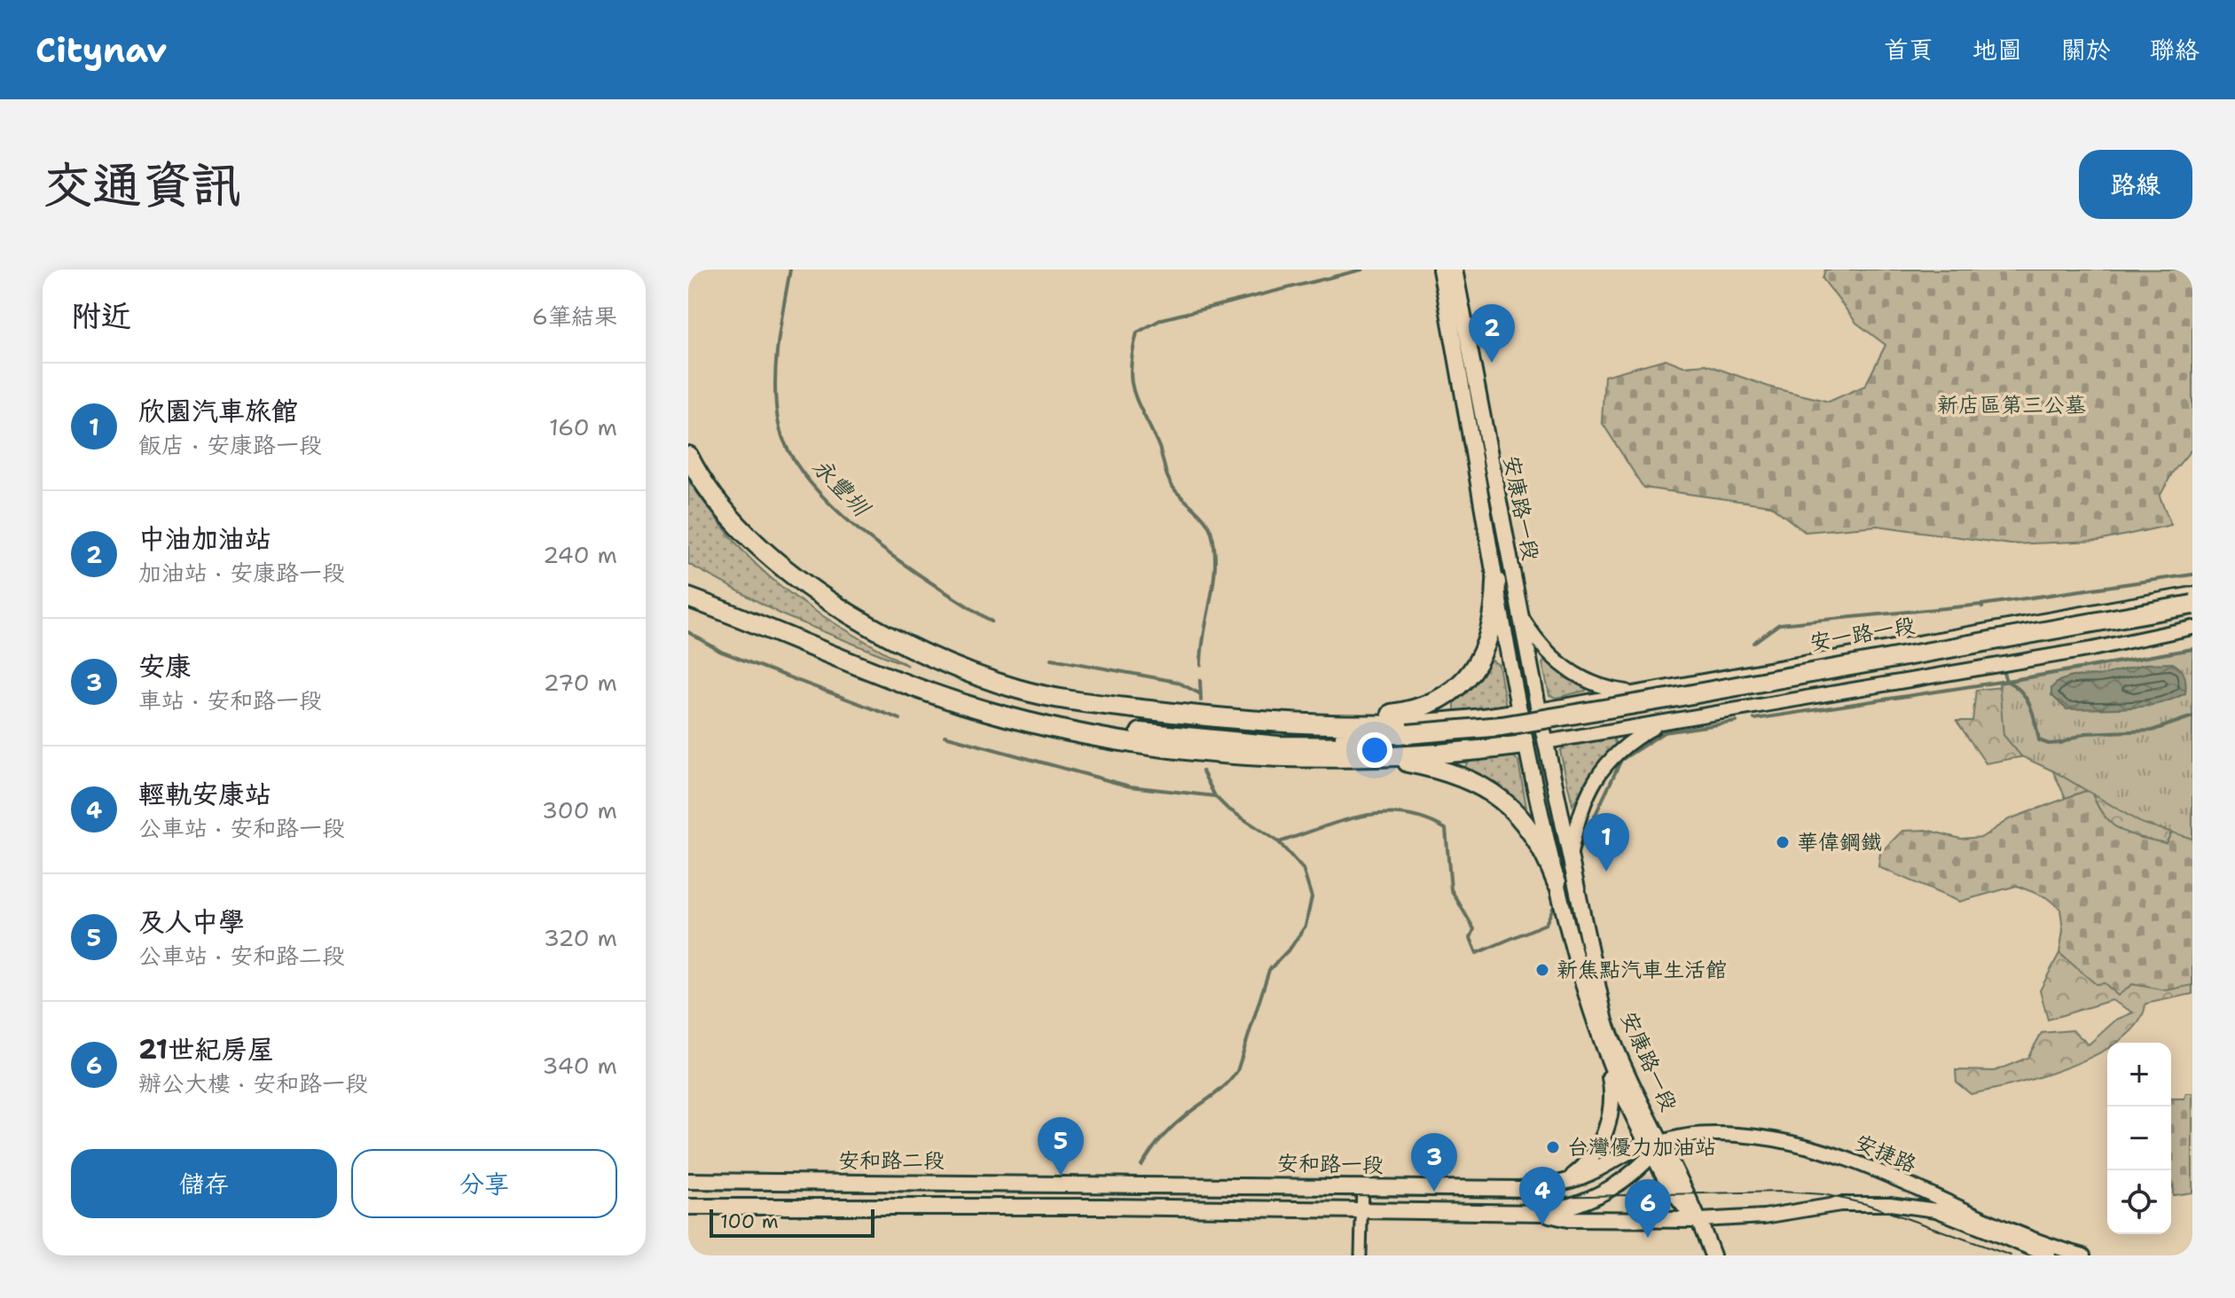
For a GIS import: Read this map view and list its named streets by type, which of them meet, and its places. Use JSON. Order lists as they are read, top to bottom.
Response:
{
  "streets": {
    "main road": ["安康路一段", "安和路二段", "安和路一段"],
    "street": ["安一路一段", "安捷路"]
  },
  "crossings": [
    ["安康路一段", "安一路一段"],
    ["安康路一段", "安捷路"],
    ["安康路一段", "安和路一段"],
    ["安捷路", "安和路一段"],
    ["安和路二段", "安和路一段"]
  ],
  "water": ["永豐圳"],
  "parks": ["新店區第三公墓"],
  "places": ["華偉鋼鐵", "新焦點汽車生活館", "台灣優力加油站"],
  "scale_bar": "100 m",
  "page": {
    "header": "Citynav",
    "nav": [
      "首頁",
      "地圖",
      "關於",
      "聯絡"
    ],
    "buttons": [
      "路線",
      ["儲存", "分享"]
    ],
    "title": "交通資訊",
    "heading": ["附近", "6筆結果"],
    "pins": [
      "2",
      "1",
      "5",
      "3",
      "4",
      "6"
    ],
    "list": [
      {
        "mark": "1",
        "name": "欣園汽車旅館",
        "note": "飯店 · 安康路一段",
        "value": "160 m"
      },
      {
        "mark": "2",
        "name": "中油加油站",
        "note": "加油站 · 安康路一段",
        "value": "240 m"
      },
      {
        "mark": "3",
        "name": "安康",
        "note": "車站 · 安和路一段",
        "value": "270 m"
      },
      {
        "mark": "4",
        "name": "輕軌安康站",
        "note": "公車站 · 安和路一段",
        "value": "300 m"
      },
      {
        "mark": "5",
        "name": "及人中學",
        "note": "公車站 · 安和路二段",
        "value": "320 m"
      },
      {
        "mark": "6",
        "name": "21世紀房屋",
        "note": "辦公大樓 · 安和路一段",
        "value": "340 m"
      }
    ],
    "map_buttons": ["+", "−"],
    "scale": "100 m"
  }
}
